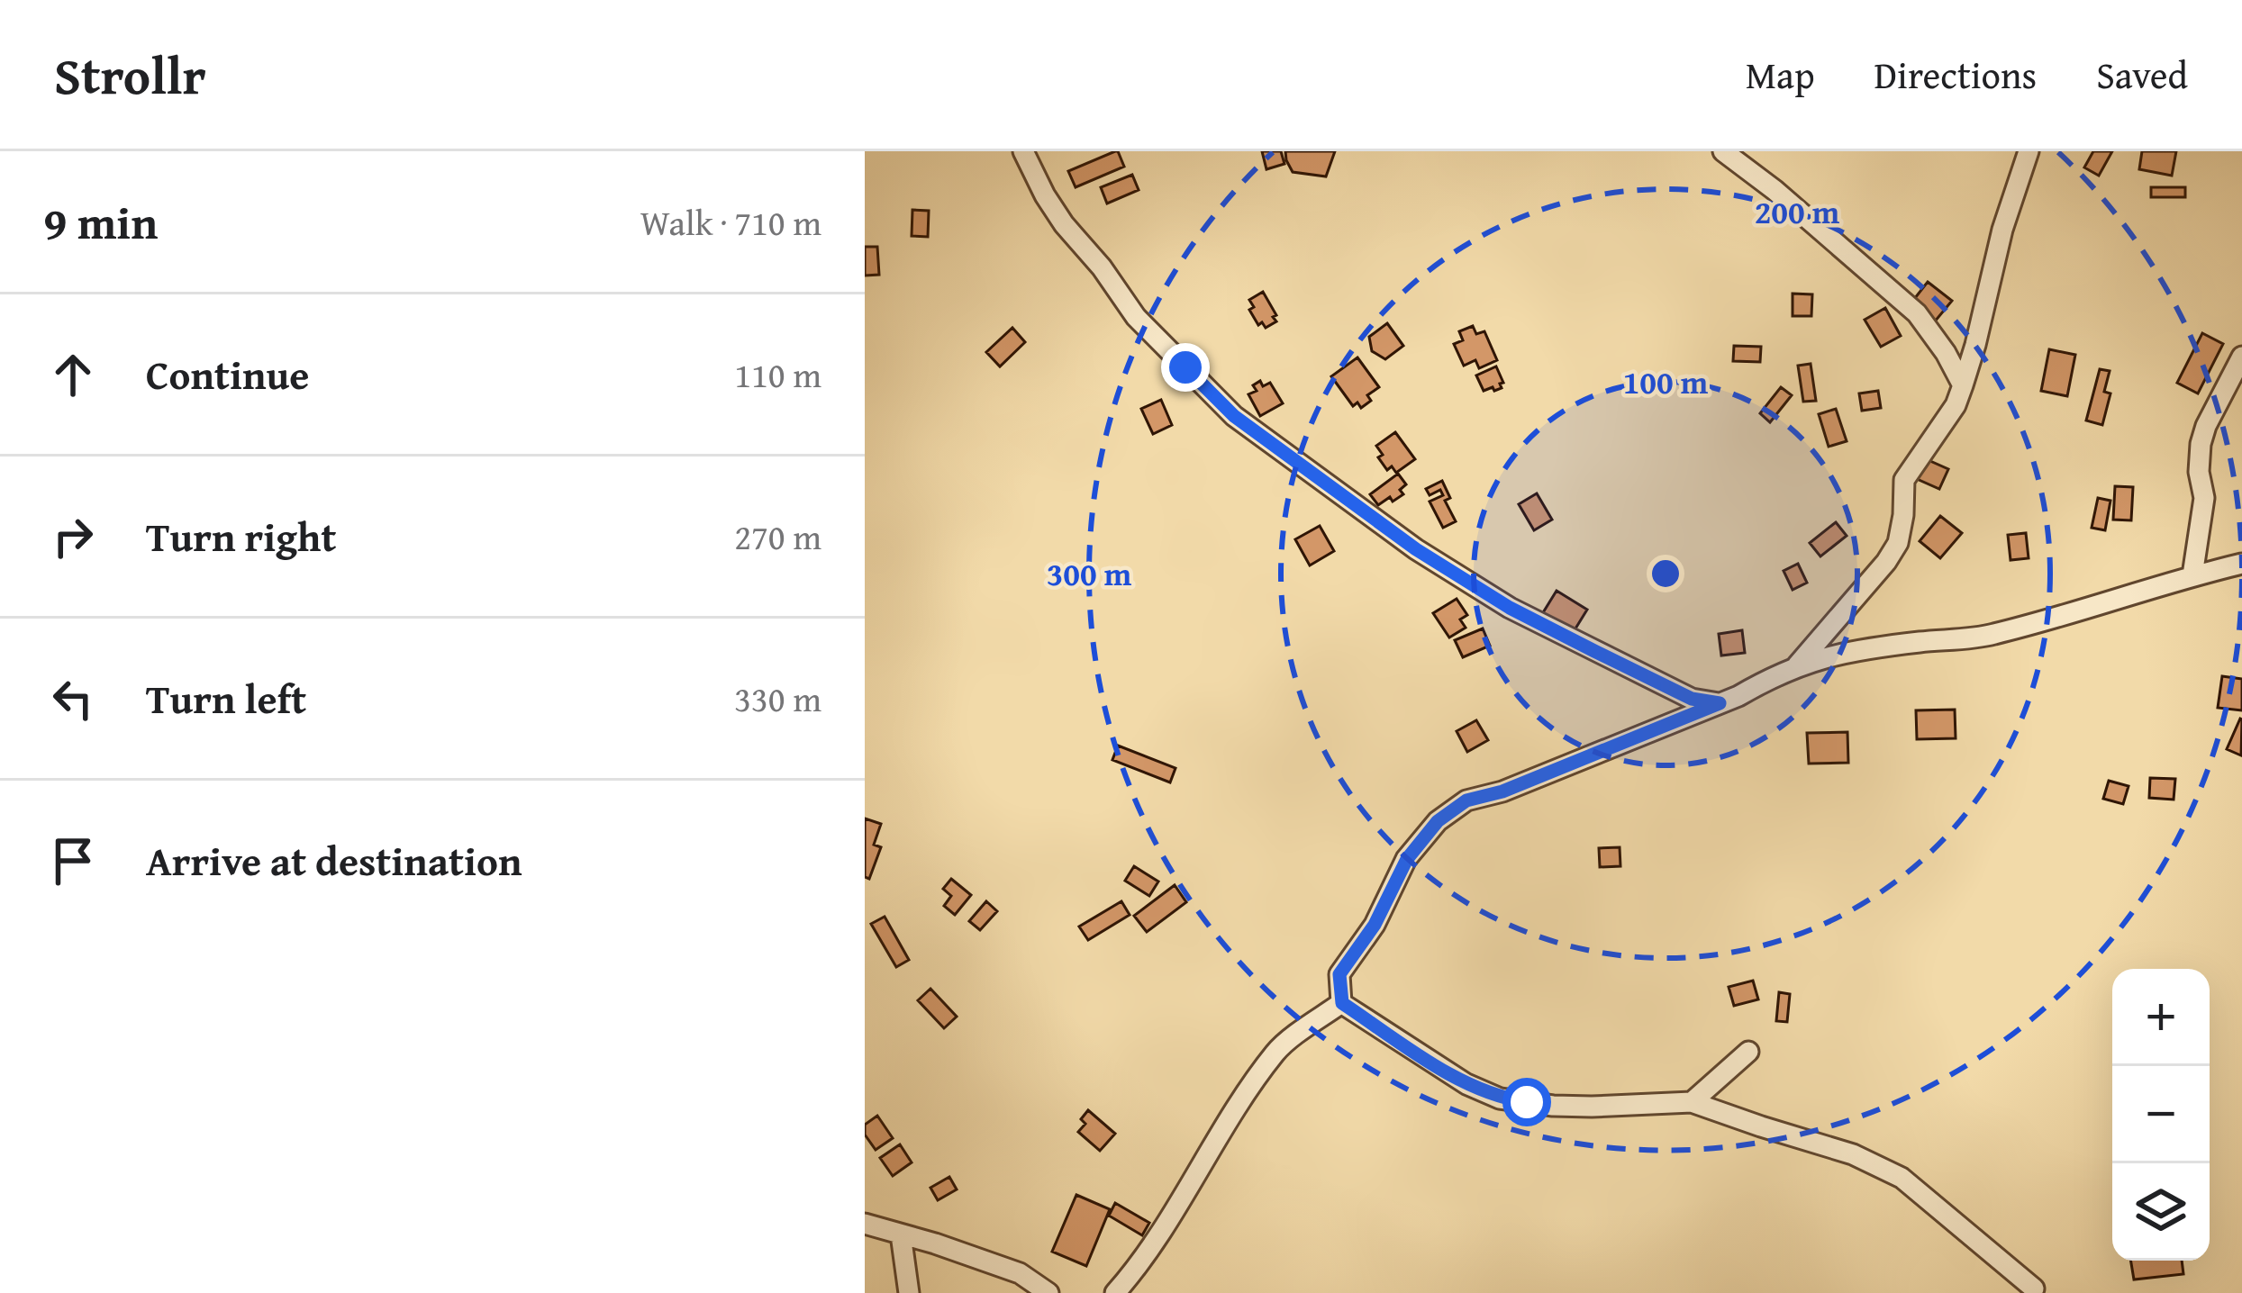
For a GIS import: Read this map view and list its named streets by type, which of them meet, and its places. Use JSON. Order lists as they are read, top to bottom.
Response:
{
  "page": {
    "header": "Strollr",
    "nav": ["Map", "Directions", "Saved"],
    "heading": ["9 min", "Walk · 710 m"],
    "list": [
      ["Continue", "110 m"],
      ["Turn right", "270 m"],
      ["Turn left", "330 m"],
      "Arrive at destination"
    ],
    "map_buttons": ["+", "−"]
  },
  "rings": ["200 m", "100 m", "300 m"]
}
